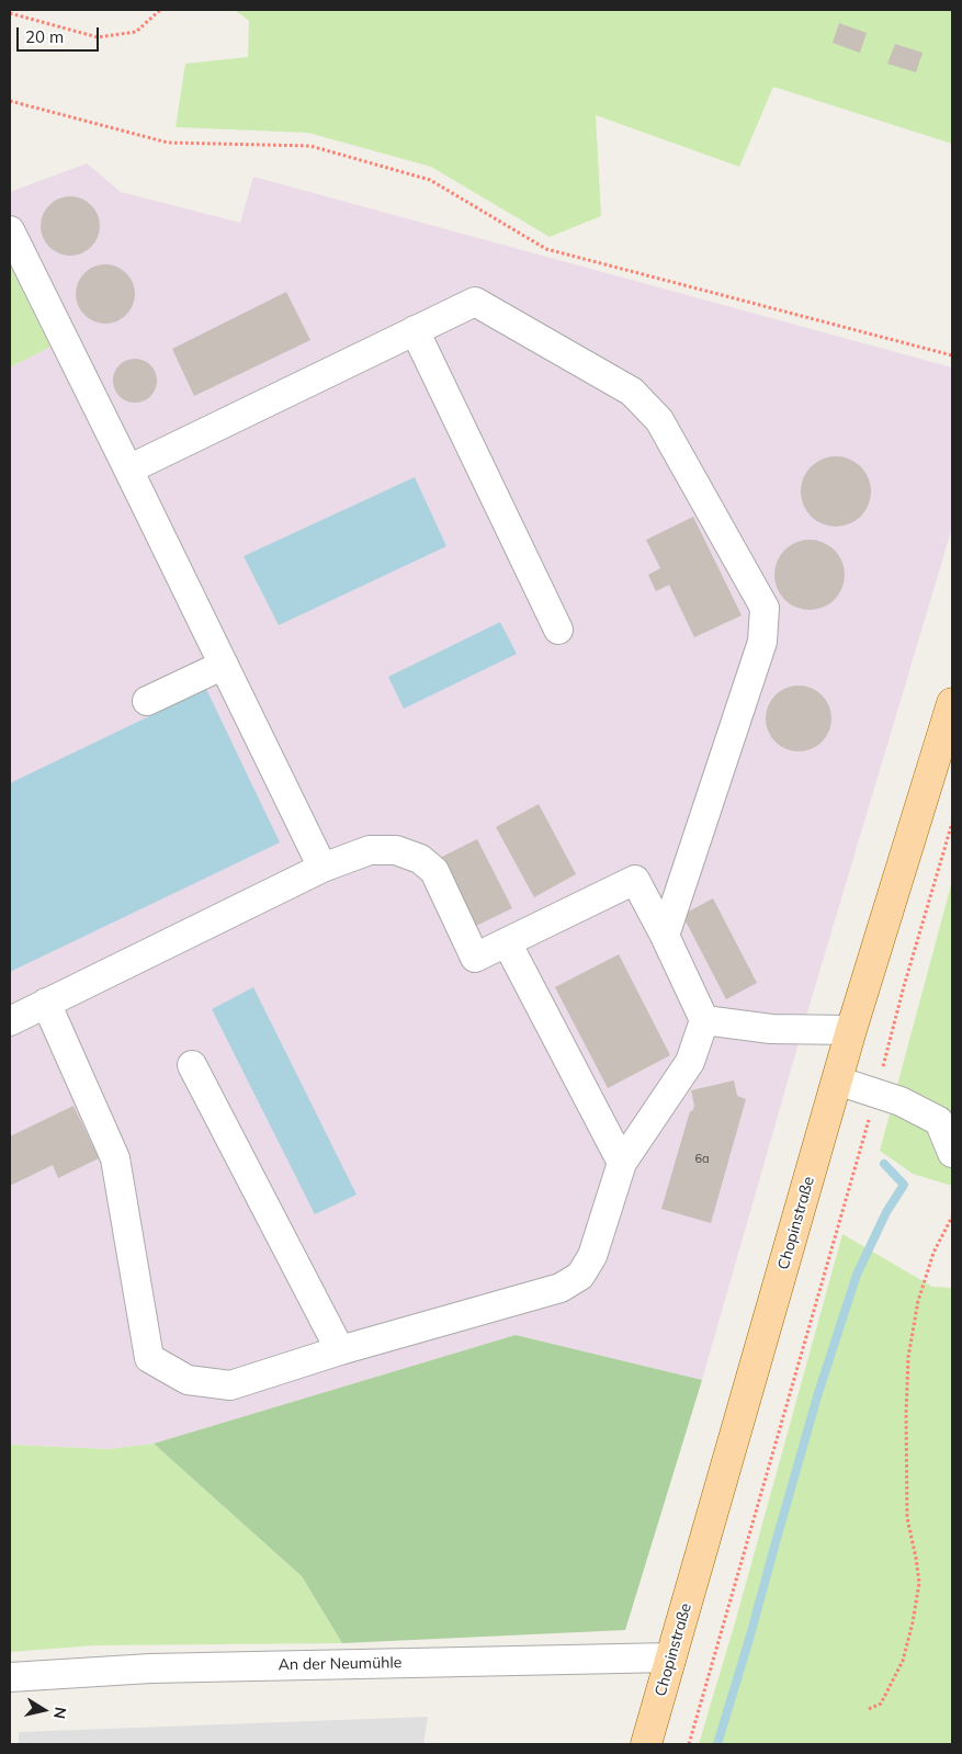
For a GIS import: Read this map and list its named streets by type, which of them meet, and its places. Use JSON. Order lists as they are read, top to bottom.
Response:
{
  "streets": {
    "main road": ["Chopinstraße"],
    "street": ["An der Neumühle"]
  },
  "crossings": [
    ["Chopinstraße", "An der Neumühle"]
  ],
  "house_numbers": ["6a"],
  "scale_bar": "20 m",
  "north": "right"
}
